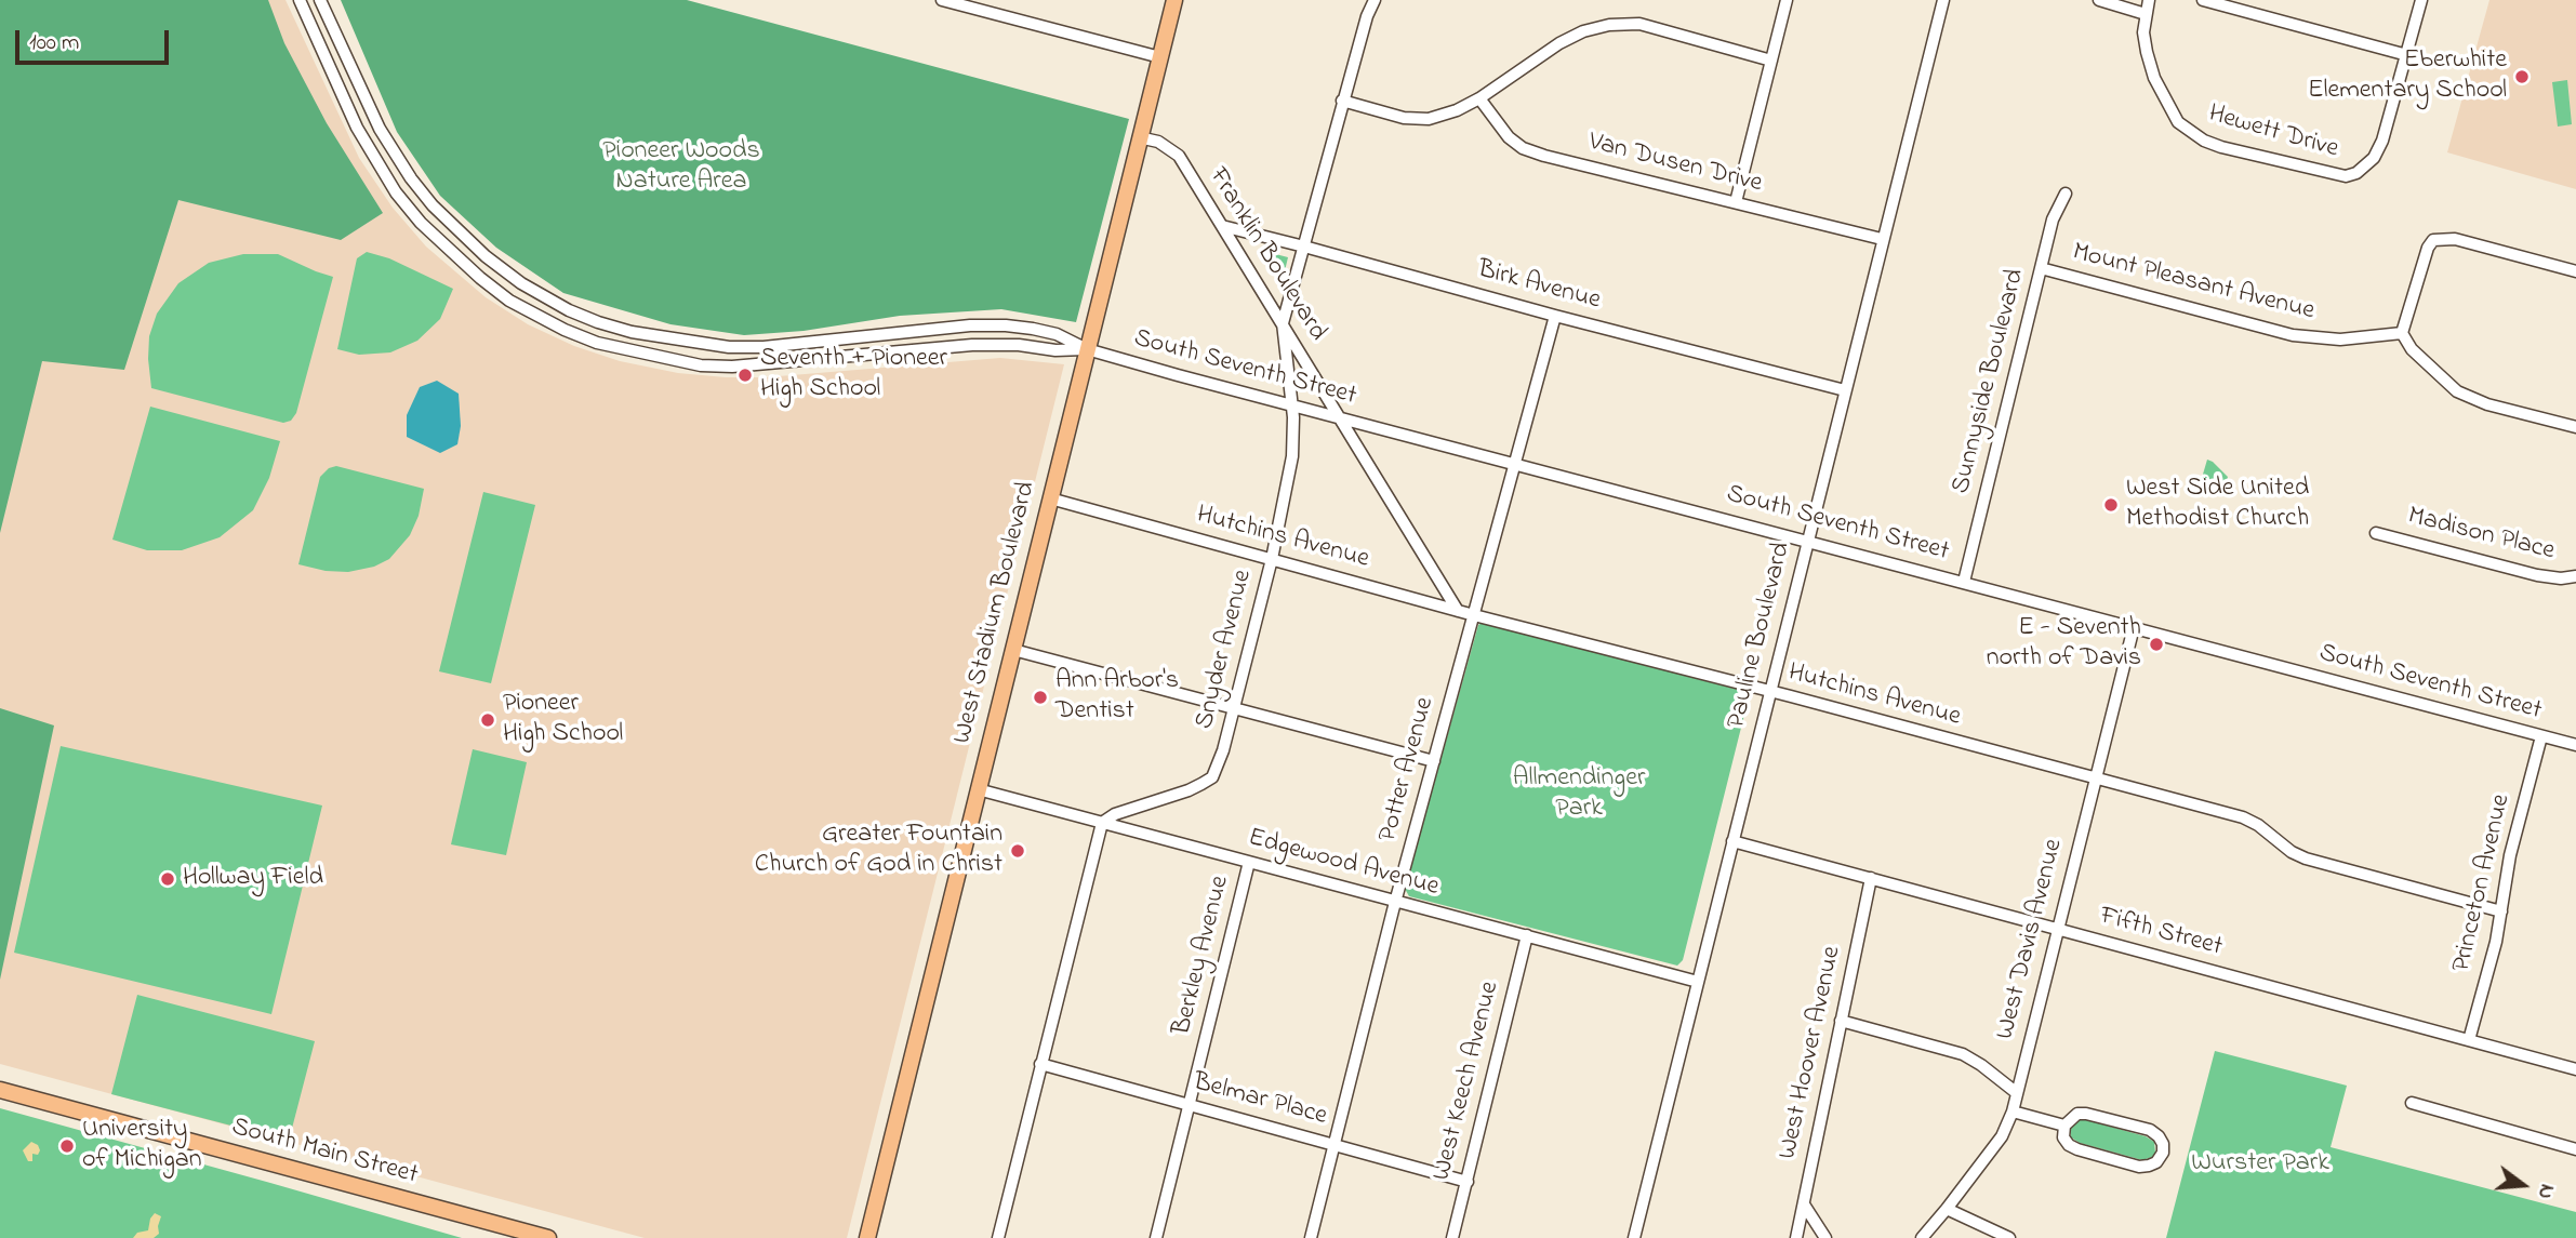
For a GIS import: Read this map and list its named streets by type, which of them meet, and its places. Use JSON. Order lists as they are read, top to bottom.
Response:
{
  "streets": {
    "main road": ["West Stadium Boulevard", "South Main Street"],
    "street": [
      "Hewett Drive",
      "Van Dusen Drive",
      "Franklin Boulevard",
      "Mount Pleasant Avenue",
      "Birk Avenue",
      "South Seventh Street",
      "Sunnyside Boulevard",
      "Madison Place",
      "Hutchins Avenue",
      "Pauline Boulevard",
      "Snyder Avenue",
      "Potter Avenue",
      "Edgewood Avenue",
      "Princeton Avenue",
      "Fifth Street",
      "West Davis Avenue",
      "Berkley Avenue",
      "West Hoover Avenue",
      "West Keech Avenue",
      "Belmar Place"
    ]
  },
  "crossings": [
    ["Van Dusen Drive", "Pauline Boulevard"],
    ["Franklin Boulevard", "Birk Avenue"],
    ["Franklin Boulevard", "South Seventh Street"],
    ["Franklin Boulevard", "Hutchins Avenue"],
    ["Franklin Boulevard", "West Stadium Boulevard"],
    ["Franklin Boulevard", "Snyder Avenue"],
    ["Mount Pleasant Avenue", "Sunnyside Boulevard"],
    ["Birk Avenue", "Pauline Boulevard"],
    ["Birk Avenue", "Snyder Avenue"],
    ["Birk Avenue", "Potter Avenue"],
    ["South Seventh Street", "Sunnyside Boulevard"],
    ["South Seventh Street", "West Stadium Boulevard"],
    ["South Seventh Street", "Pauline Boulevard"],
    ["South Seventh Street", "Snyder Avenue"],
    ["South Seventh Street", "Potter Avenue"],
    ["South Seventh Street", "Princeton Avenue"],
    ["South Seventh Street", "West Davis Avenue"],
    ["Hutchins Avenue", "West Stadium Boulevard"],
    ["Hutchins Avenue", "Pauline Boulevard"],
    ["Hutchins Avenue", "Snyder Avenue"],
    ["Hutchins Avenue", "Potter Avenue"],
    ["Hutchins Avenue", "Princeton Avenue"],
    ["Hutchins Avenue", "West Davis Avenue"],
    ["West Stadium Boulevard", "Edgewood Avenue"],
    ["Pauline Boulevard", "Edgewood Avenue"],
    ["Pauline Boulevard", "Fifth Street"],
    ["Snyder Avenue", "Edgewood Avenue"],
    ["Potter Avenue", "Edgewood Avenue"],
    ["Potter Avenue", "Belmar Place"],
    ["Edgewood Avenue", "Berkley Avenue"],
    ["Edgewood Avenue", "West Keech Avenue"],
    ["Princeton Avenue", "Fifth Street"],
    ["Fifth Street", "West Davis Avenue"],
    ["Fifth Street", "West Hoover Avenue"],
    ["Berkley Avenue", "Belmar Place"],
    ["West Keech Avenue", "Belmar Place"]
  ],
  "parks": ["Pioneer Woods Nature Area", "Allmendinger Park", "Wurster Park"],
  "places": [
    "Eberwhite Elementary School",
    "Seventh + Pioneer High School",
    "West Side United Methodist Church",
    "E - Seventh north of Davis",
    "Ann Arbor's Dentist",
    "Pioneer High School",
    "Greater Fountain Church of God in Christ",
    "Hollway Field",
    "University of Michigan"
  ],
  "scale_bar": "100 m",
  "north": "right"
}
